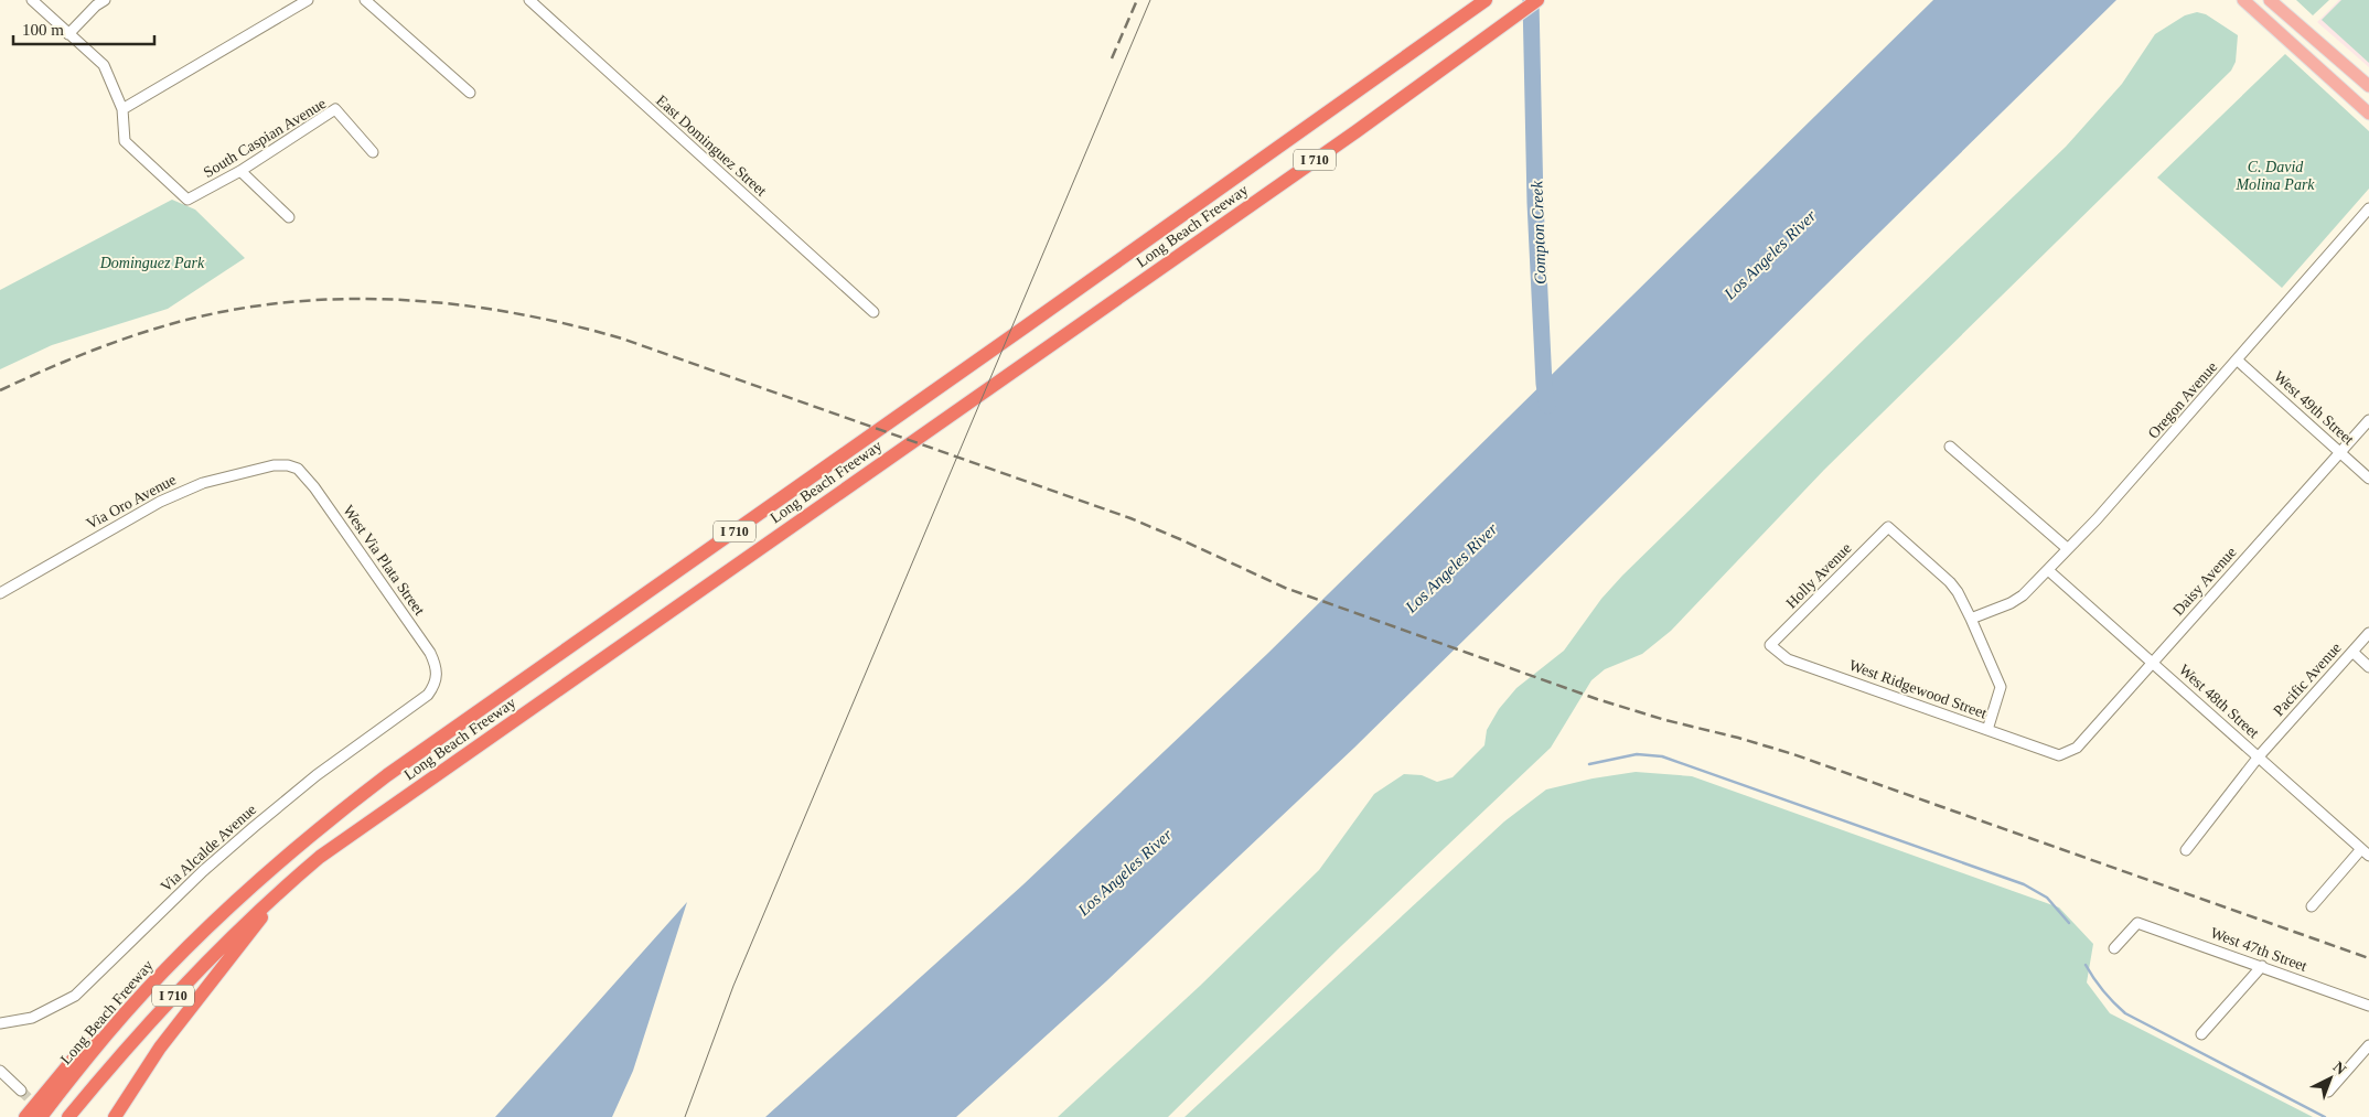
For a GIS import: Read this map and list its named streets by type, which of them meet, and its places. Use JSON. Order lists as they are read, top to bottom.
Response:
{
  "streets": {
    "highway": ["I 710", "Long Beach Freeway"],
    "street": [
      "South Caspian Avenue",
      "East Dominguez Street",
      "Oregon Avenue",
      "West 49th Street",
      "Via Oro Avenue",
      "West Via Plata Street",
      "Holly Avenue",
      "Daisy Avenue",
      "Pacific Avenue",
      "West Ridgewood Street",
      "West 48th Street",
      "Via Alcalde Avenue",
      "West 47th Street"
    ]
  },
  "crossings": [
    ["Oregon Avenue", "West 49th Street"],
    ["Oregon Avenue", "Holly Avenue"],
    ["Oregon Avenue", "West 48th Street"],
    ["West 49th Street", "Daisy Avenue"],
    ["Via Oro Avenue", "West Via Plata Street"],
    ["West Via Plata Street", "Via Alcalde Avenue"],
    ["Holly Avenue", "West Ridgewood Street"],
    ["Daisy Avenue", "West Ridgewood Street"],
    ["Daisy Avenue", "West 48th Street"],
    ["Pacific Avenue", "West 48th Street"]
  ],
  "water": ["Compton Creek", "Los Angeles River"],
  "parks": ["C. David Molina Park", "Dominguez Park"],
  "scale_bar": "100 m",
  "north": "top right"
}
